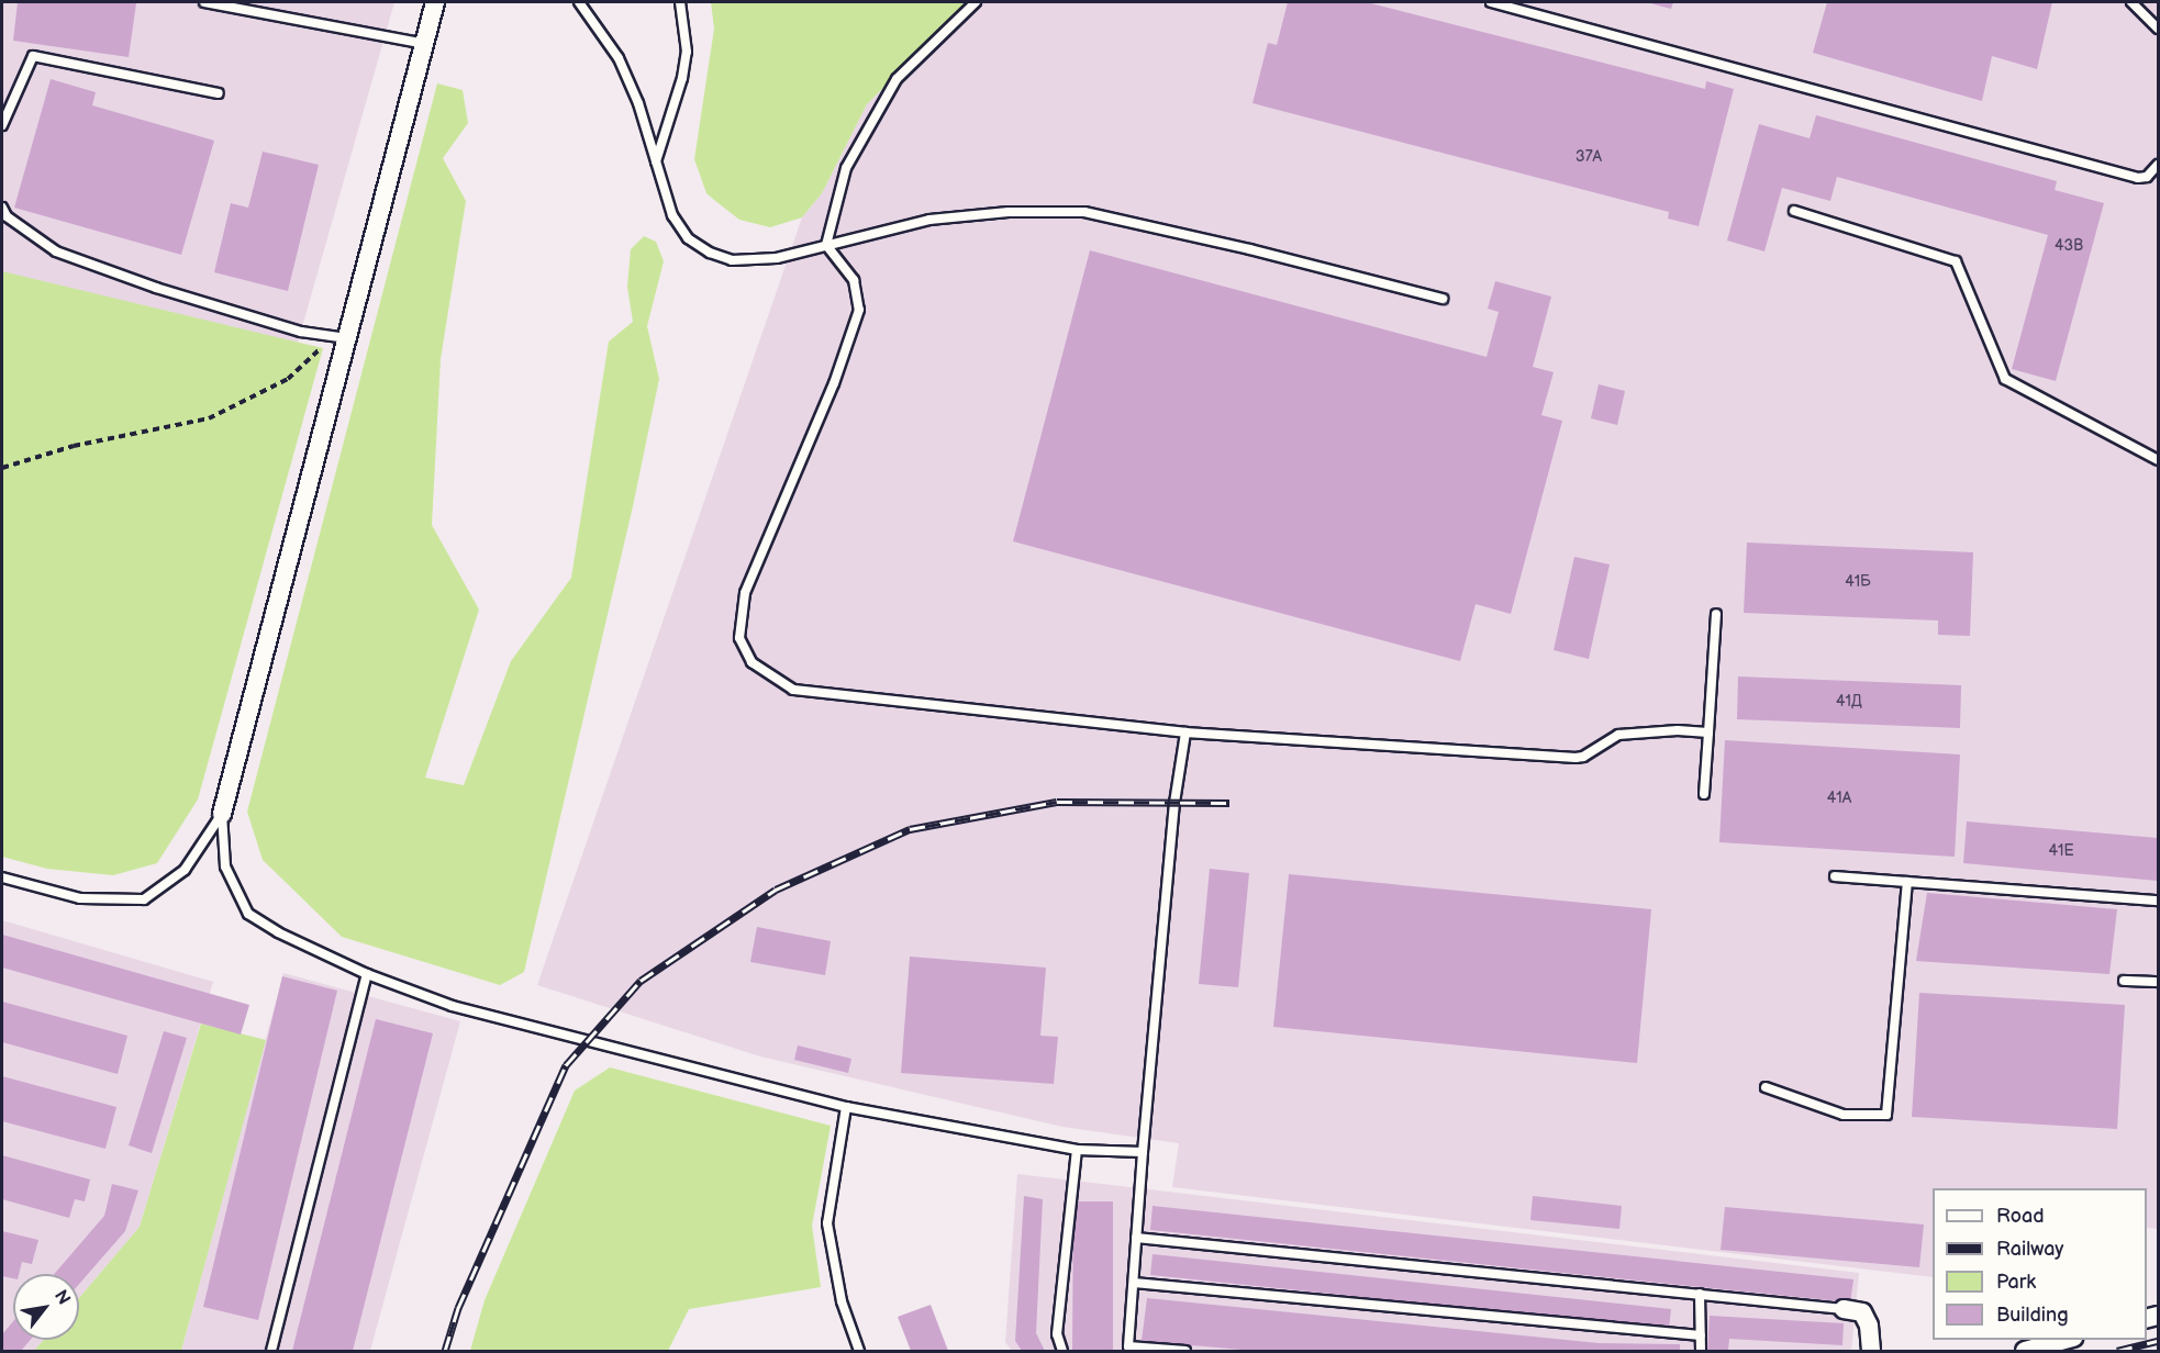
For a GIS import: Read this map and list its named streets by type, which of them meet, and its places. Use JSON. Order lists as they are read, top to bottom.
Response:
{
  "house_numbers": [
    "37А",
    "43В",
    "41Б",
    "41Д",
    "41А",
    "41Е"
  ],
  "legend": [
    "Road",
    "Railway",
    "Park",
    "Building"
  ],
  "north": "top right"
}
